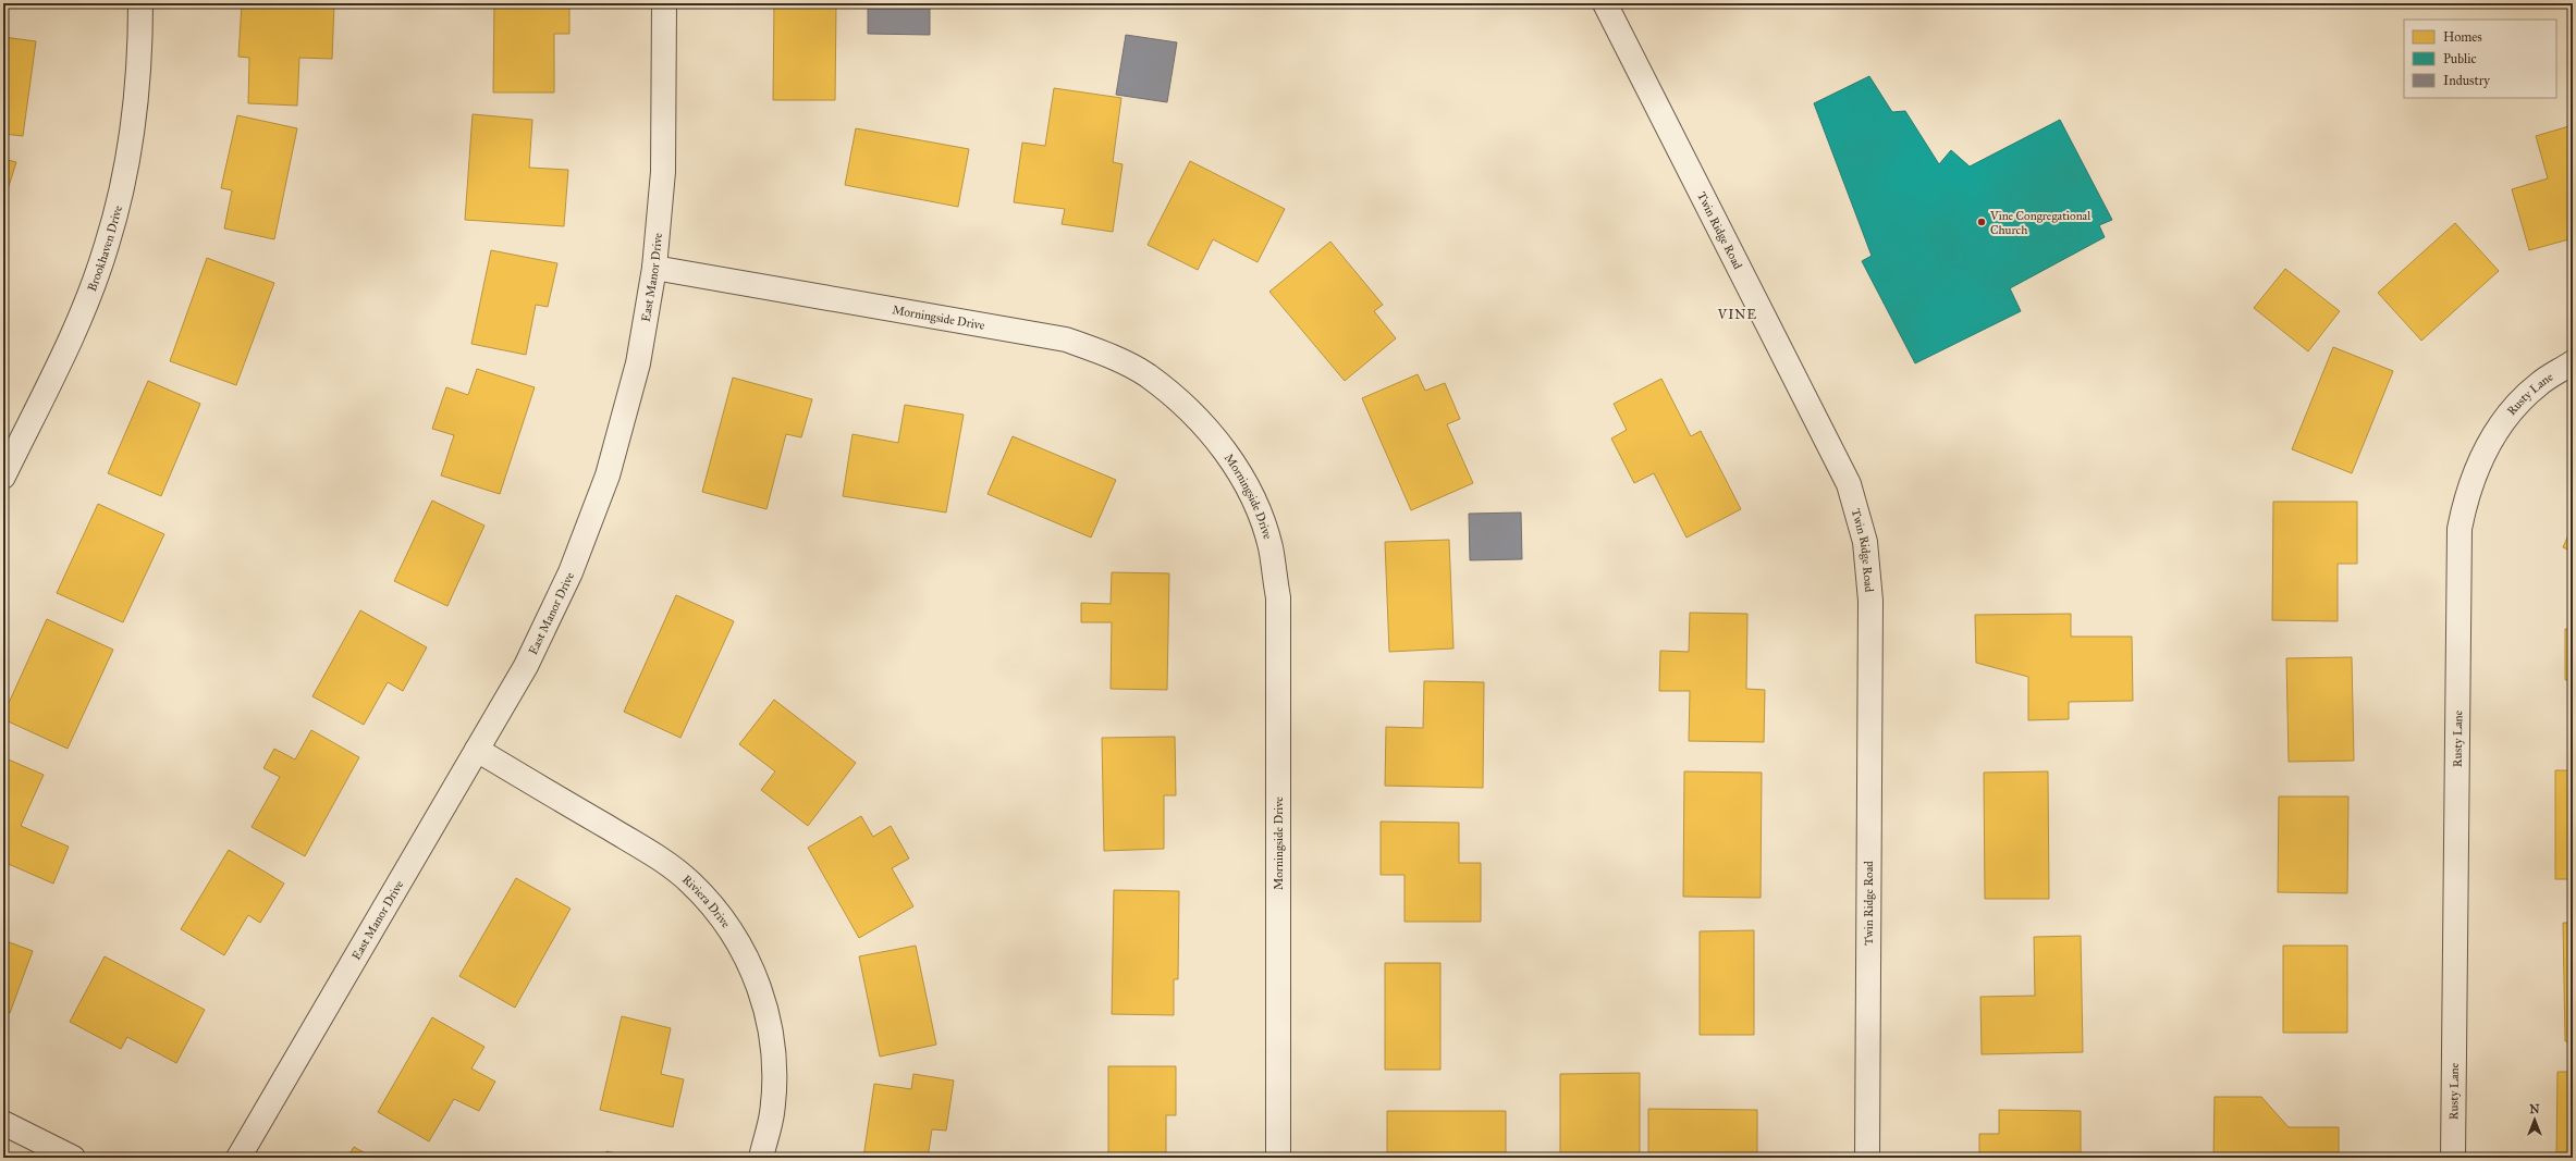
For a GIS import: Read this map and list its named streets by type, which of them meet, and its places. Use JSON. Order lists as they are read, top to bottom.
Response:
{
  "streets": {
    "street": [
      "Twin Ridge Road",
      "Brookhaven Drive",
      "East Manor Drive",
      "Morningside Drive",
      "Rusty Lane",
      "Riviera Drive"
    ]
  },
  "crossings": [
    ["East Manor Drive", "Morningside Drive"],
    ["East Manor Drive", "Riviera Drive"]
  ],
  "districts": ["VINE"],
  "places": ["Vine Congregational Church"],
  "legend": ["Homes", "Public", "Industry"],
  "north": "top"
}
